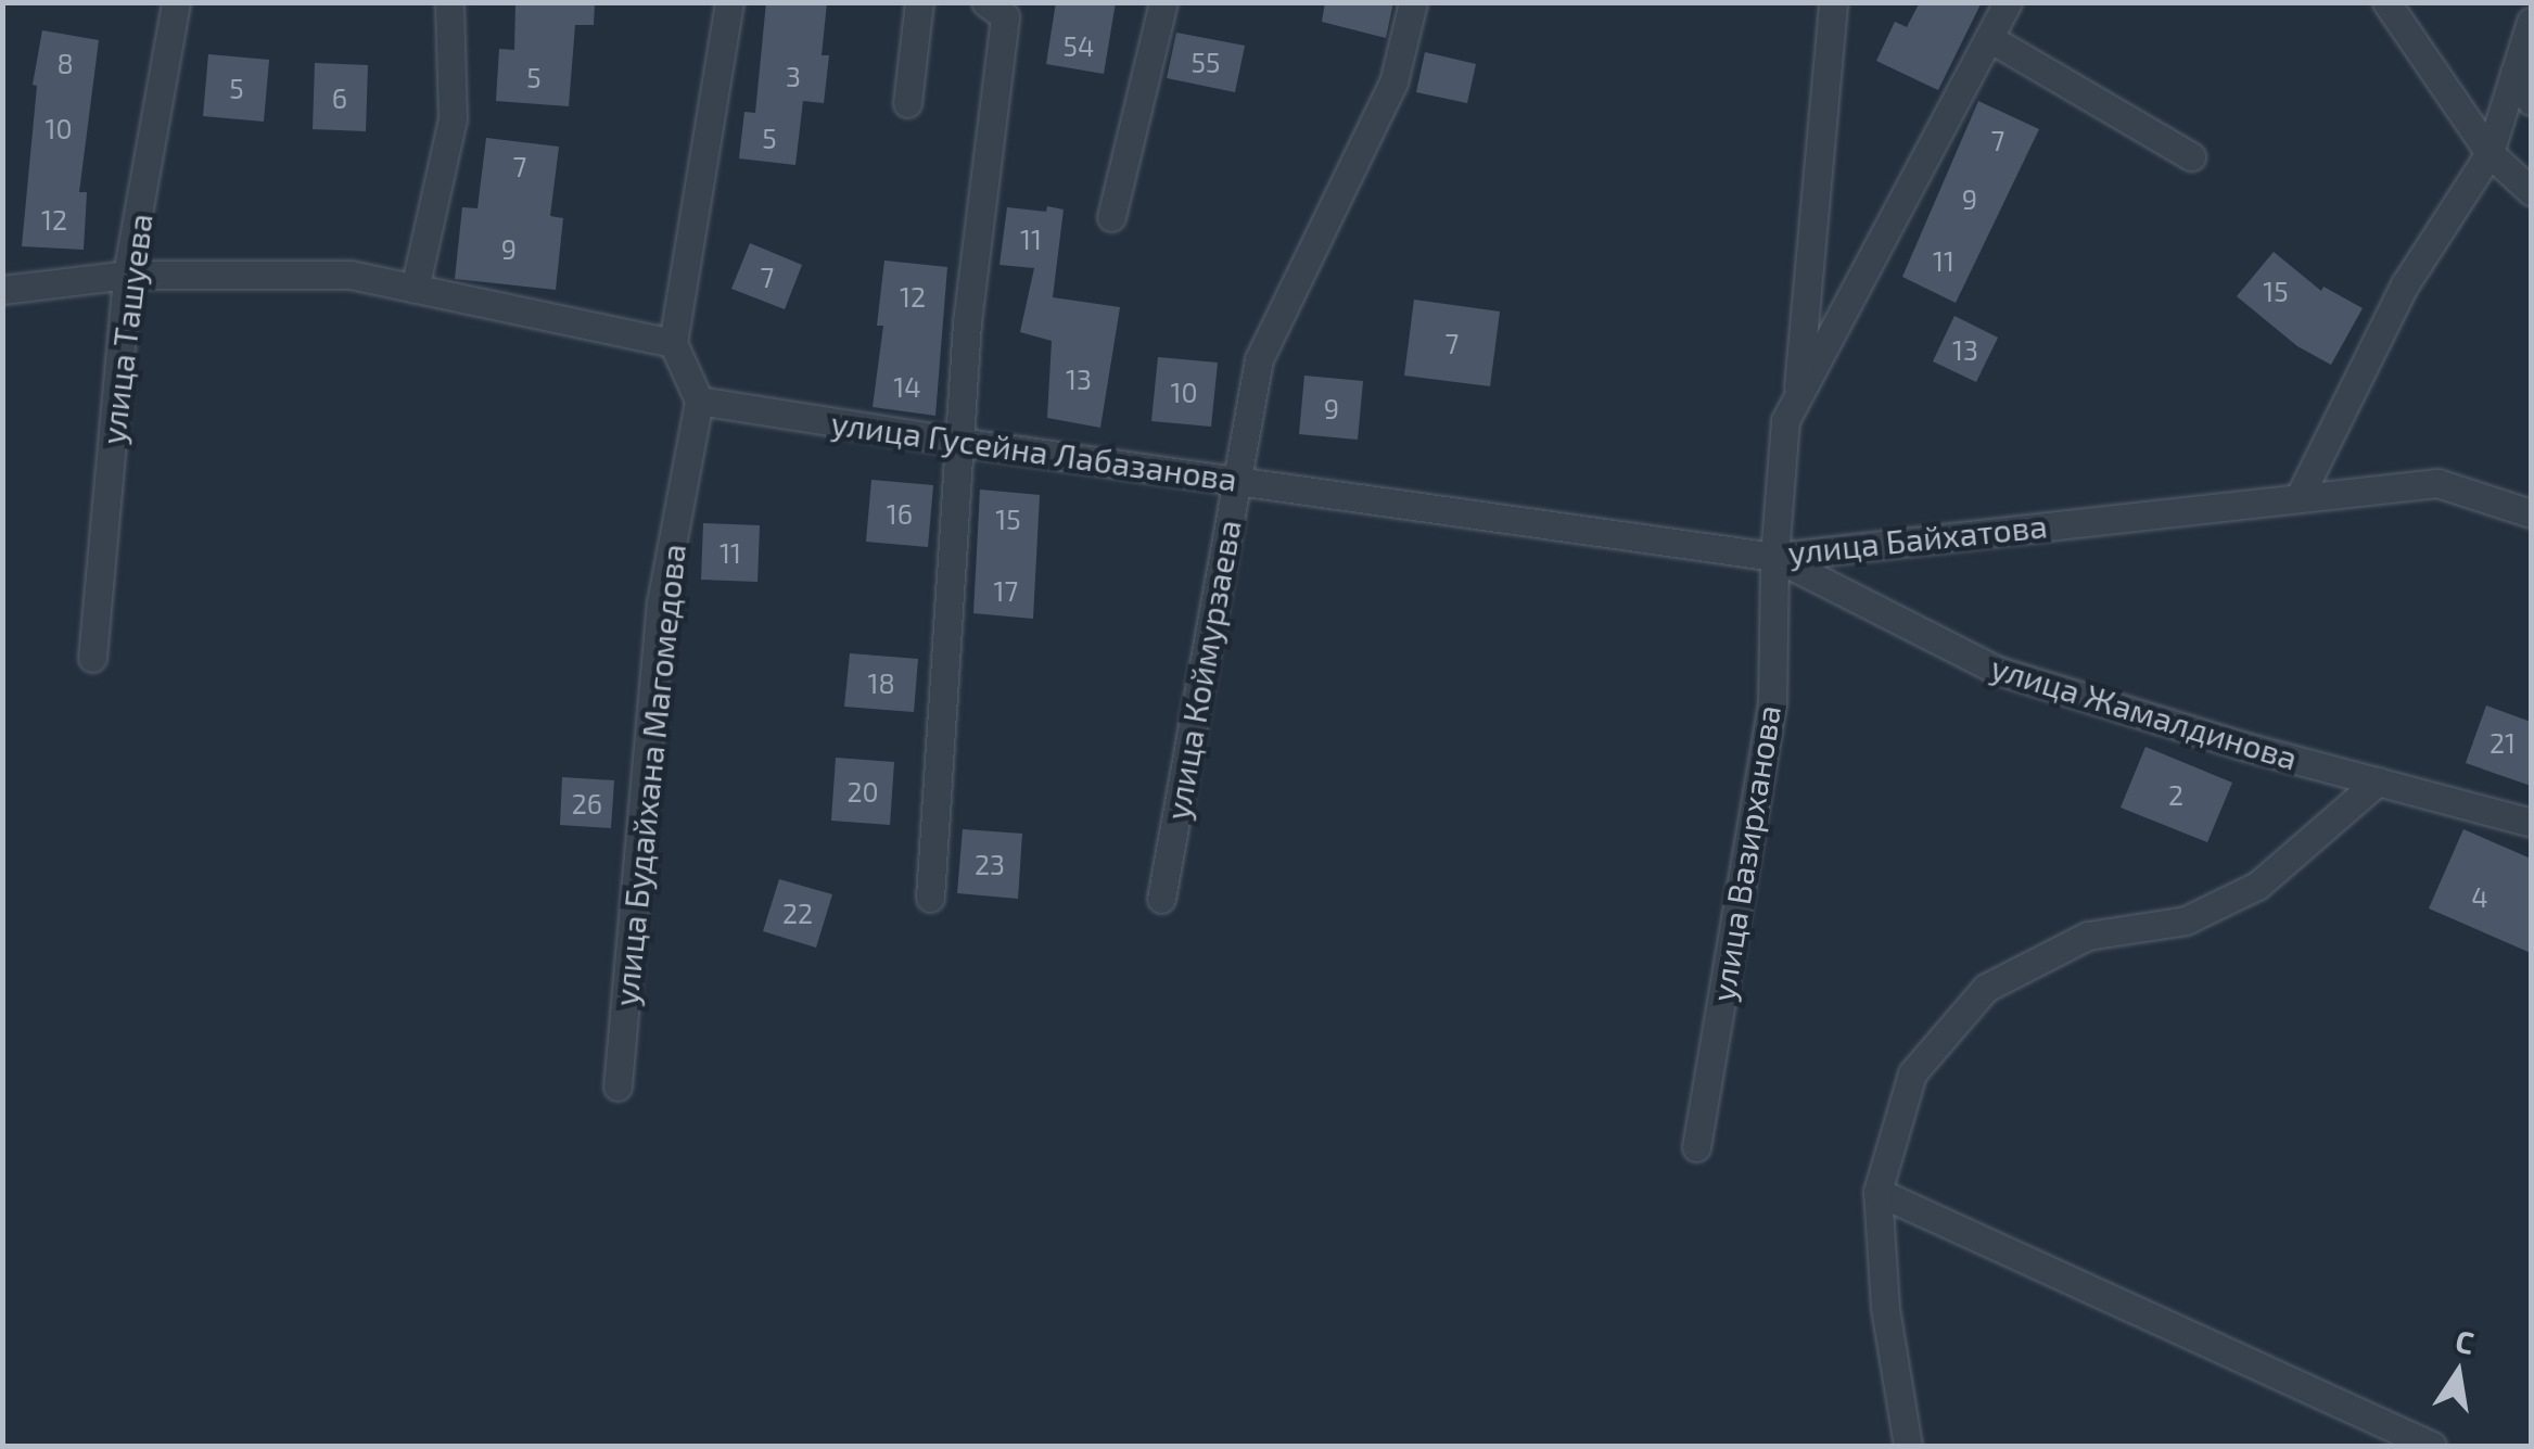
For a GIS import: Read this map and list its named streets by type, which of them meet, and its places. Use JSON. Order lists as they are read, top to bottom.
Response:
{
  "streets": {
    "street": [
      "улица Ташуева",
      "улица Гусейна Лабазанова",
      "улица Байхатова",
      "улица Коймурзаева",
      "улица Жамалдинова",
      "улица Будайхана Магомедова",
      "улица Вазирханова"
    ]
  },
  "crossings": [
    ["улица Гусейна Лабазанова", "улица Байхатова"],
    ["улица Гусейна Лабазанова", "улица Коймурзаева"],
    ["улица Гусейна Лабазанова", "улица Жамалдинова"],
    ["улица Гусейна Лабазанова", "улица Будайхана Магомедова"],
    ["улица Гусейна Лабазанова", "улица Вазирханова"],
    ["улица Байхатова", "улица Жамалдинова"],
    ["улица Байхатова", "улица Вазирханова"],
    ["улица Жамалдинова", "улица Вазирханова"]
  ],
  "house_numbers": [
    "54",
    "55",
    "8",
    "3",
    "5",
    "5",
    "6",
    "10",
    "5",
    "7",
    "7",
    "9",
    "12",
    "11",
    "9",
    "11",
    "7",
    "15",
    "12",
    "7",
    "13",
    "13",
    "14",
    "10",
    "9",
    "16",
    "15",
    "11",
    "17",
    "18",
    "21",
    "20",
    "2",
    "26",
    "23",
    "4",
    "22"
  ],
  "north": "top"
}
